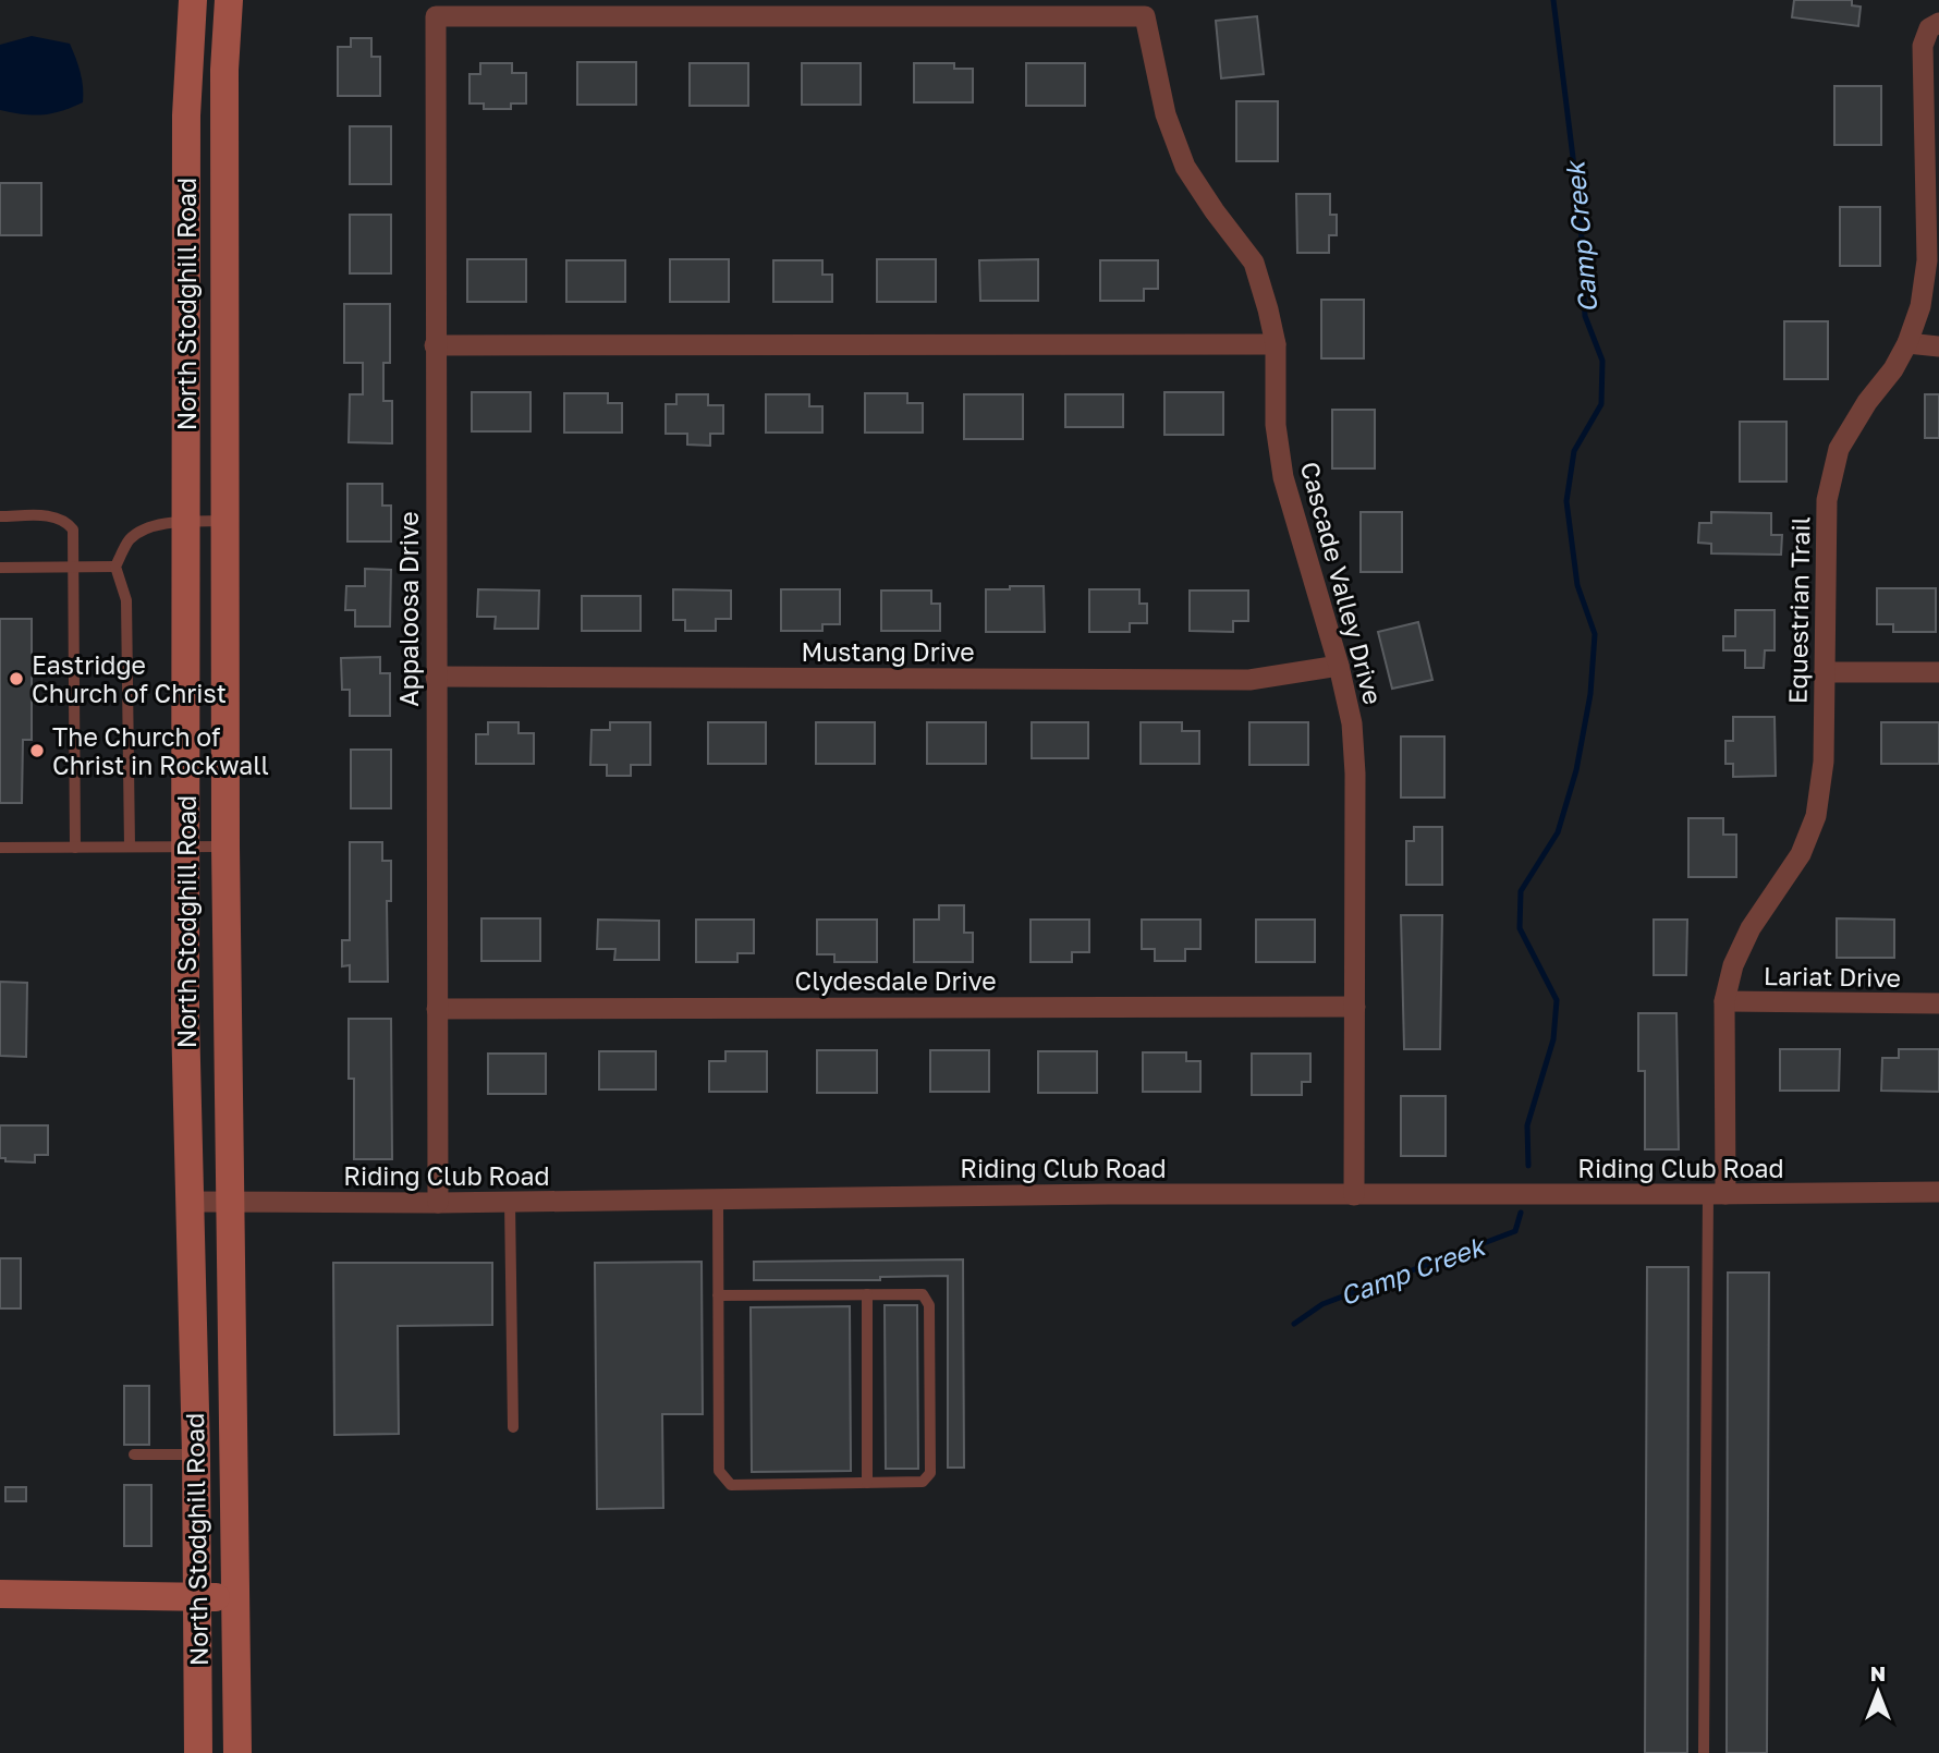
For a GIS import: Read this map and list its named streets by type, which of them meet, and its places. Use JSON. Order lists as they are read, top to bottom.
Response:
{
  "streets": {
    "main road": ["North Stodghill Road"],
    "street": [
      "Cascade Valley Drive",
      "Appaloosa Drive",
      "Equestrian Trail",
      "Mustang Drive",
      "Lariat Drive",
      "Clydesdale Drive",
      "Riding Club Road"
    ]
  },
  "crossings": [
    ["North Stodghill Road", "Riding Club Road"],
    ["Cascade Valley Drive", "Appaloosa Drive"],
    ["Cascade Valley Drive", "Mustang Drive"],
    ["Cascade Valley Drive", "Clydesdale Drive"],
    ["Cascade Valley Drive", "Riding Club Road"],
    ["Appaloosa Drive", "Mustang Drive"],
    ["Appaloosa Drive", "Clydesdale Drive"],
    ["Appaloosa Drive", "Riding Club Road"],
    ["Equestrian Trail", "Lariat Drive"],
    ["Equestrian Trail", "Riding Club Road"]
  ],
  "water": ["Camp Creek"],
  "places": ["Eastridge Church of Christ", "The Church of Christ in Rockwall"],
  "north": "top"
}
